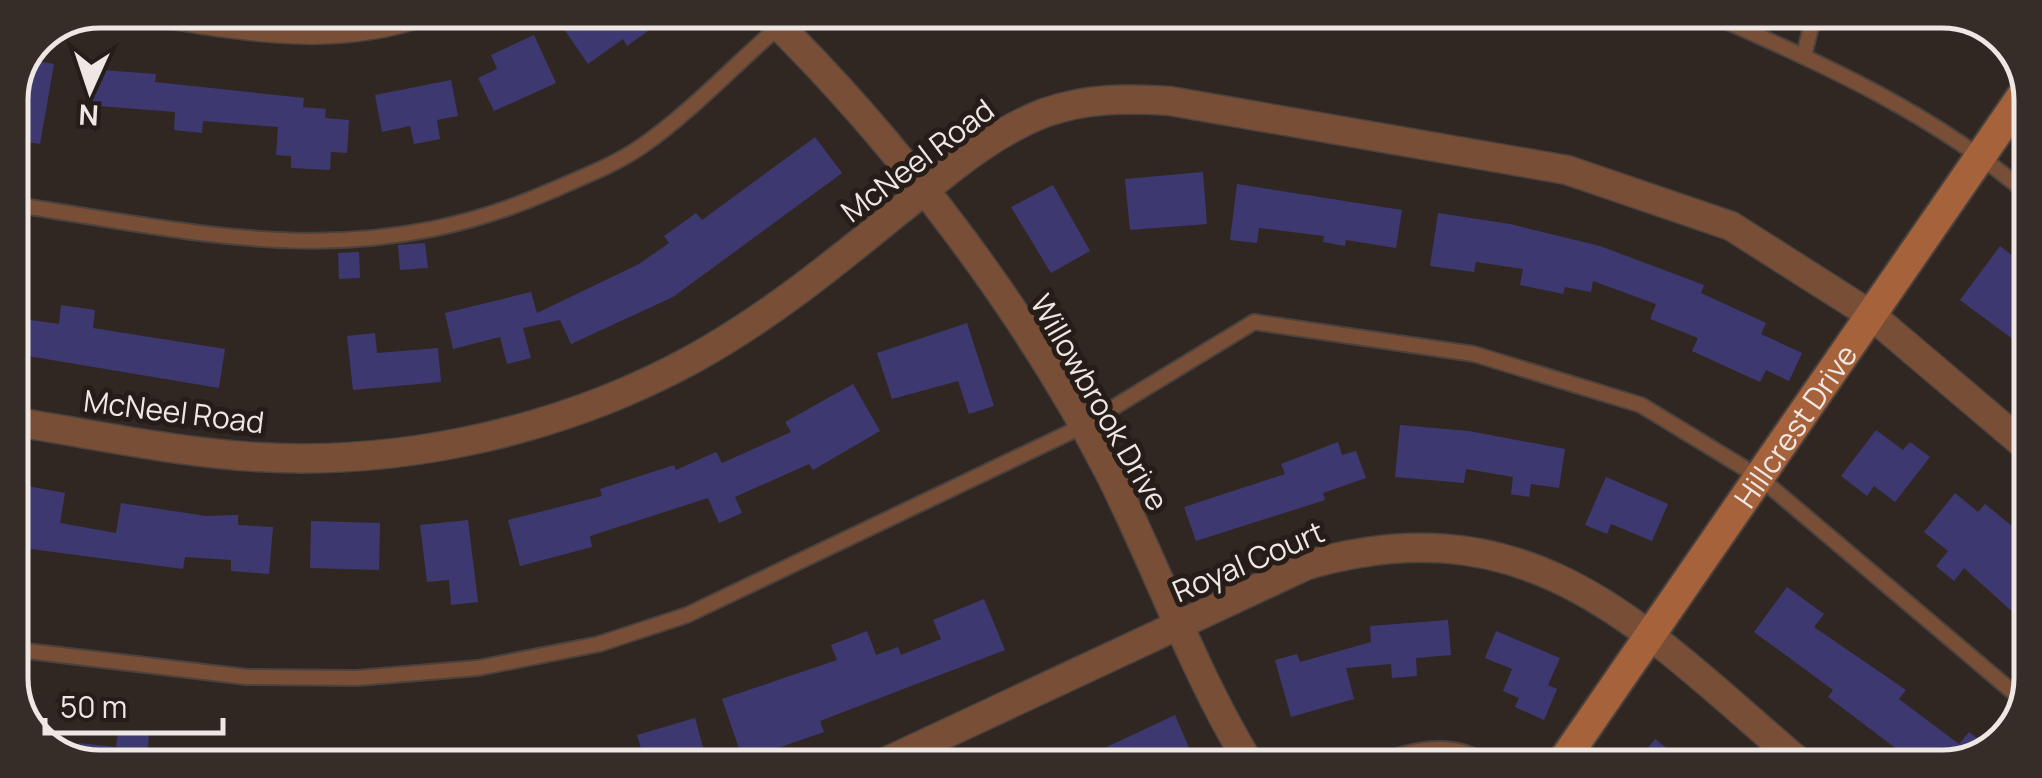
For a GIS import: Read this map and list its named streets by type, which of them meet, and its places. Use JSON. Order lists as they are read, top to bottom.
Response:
{
  "streets": {
    "street": [
      "McNeel Road",
      "Willowbrook Drive",
      "Hillcrest Drive",
      "Royal Court"
    ]
  },
  "crossings": [
    ["McNeel Road", "Willowbrook Drive"],
    ["McNeel Road", "Hillcrest Drive"],
    ["Willowbrook Drive", "Royal Court"],
    ["Hillcrest Drive", "Royal Court"]
  ],
  "scale_bar": "50 m",
  "north": "bottom"
}
